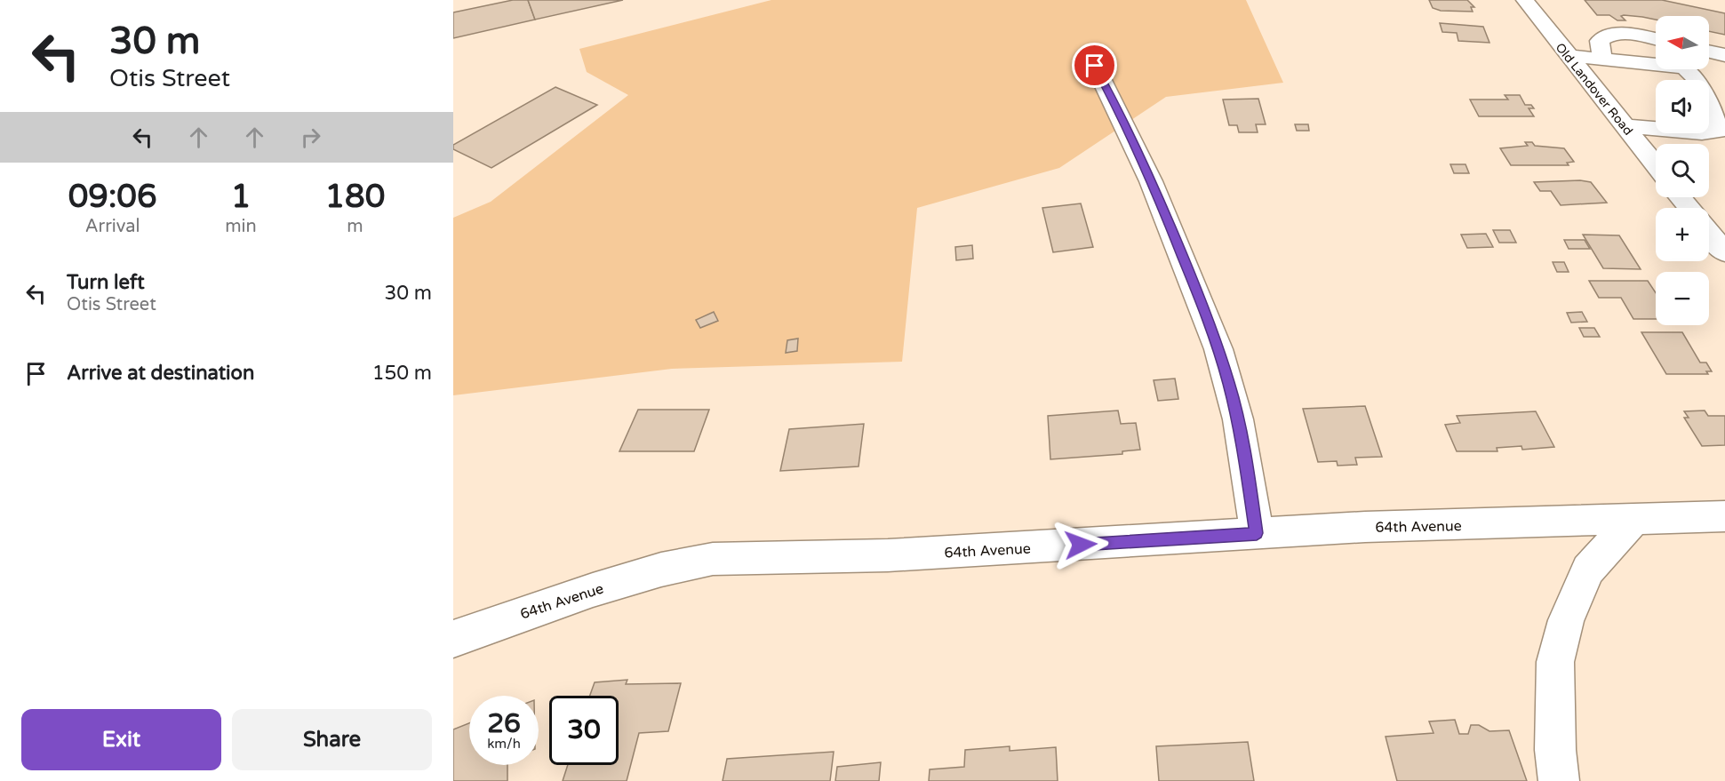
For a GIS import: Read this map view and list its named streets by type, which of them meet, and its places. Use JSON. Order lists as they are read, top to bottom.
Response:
{
  "streets": {
    "street": ["Old Landover Road", "64th Avenue"]
  },
  "north": "left",
  "page": {
    "turn": ["30 m", "Otis Street"],
    "map_buttons": ["+", "−"],
    "eta": [
      "09:06",
      "Arrival",
      "1",
      "min",
      "180",
      "m"
    ],
    "list": [
      {
        "name": "Turn left",
        "note": "Otis Street",
        "value": "30 m"
      },
      {
        "name": "Arrive at destination",
        "value": "150 m"
      }
    ],
    "speed": "26 km/h",
    "limit": "30",
    "buttons": ["Exit", "Share"]
  }
}
